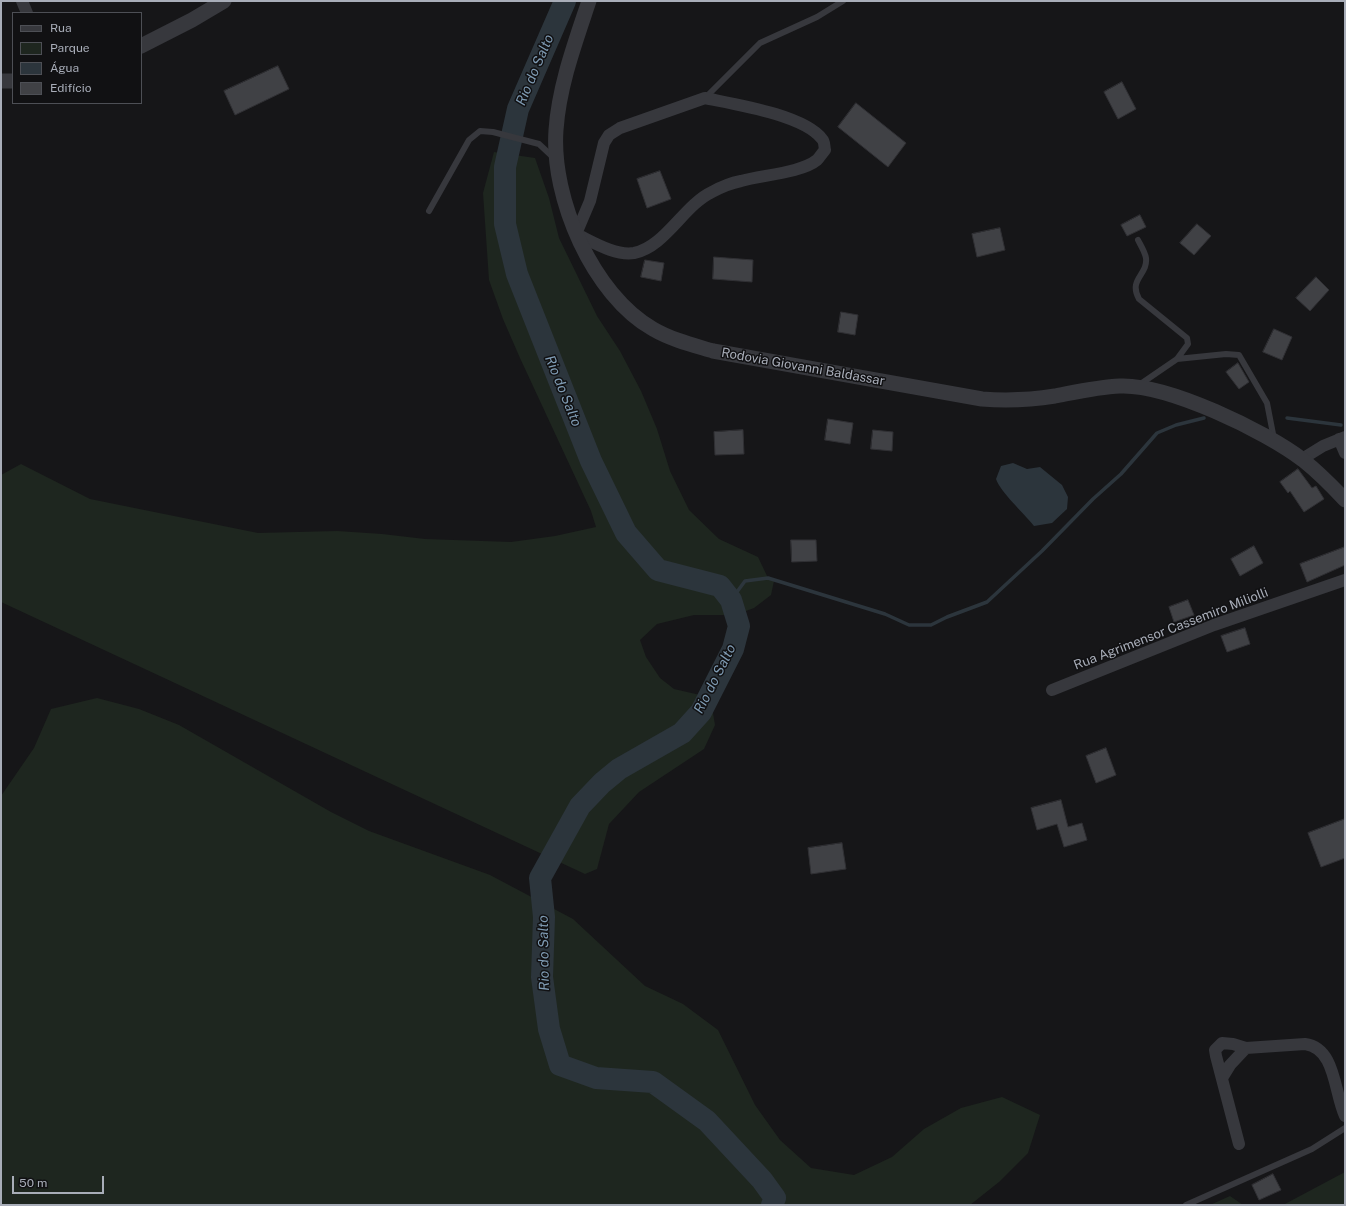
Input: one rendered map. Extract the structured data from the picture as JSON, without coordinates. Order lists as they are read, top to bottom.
{
  "streets": {
    "street": ["Rodovia Giovanni Baldassar", "Rua Agrimensor Cassemiro Miliolli"]
  },
  "water": ["Rio do Salto"],
  "legend": [
    "Rua",
    "Parque",
    "Água",
    "Edifício"
  ],
  "scale_bar": "50 m"
}
